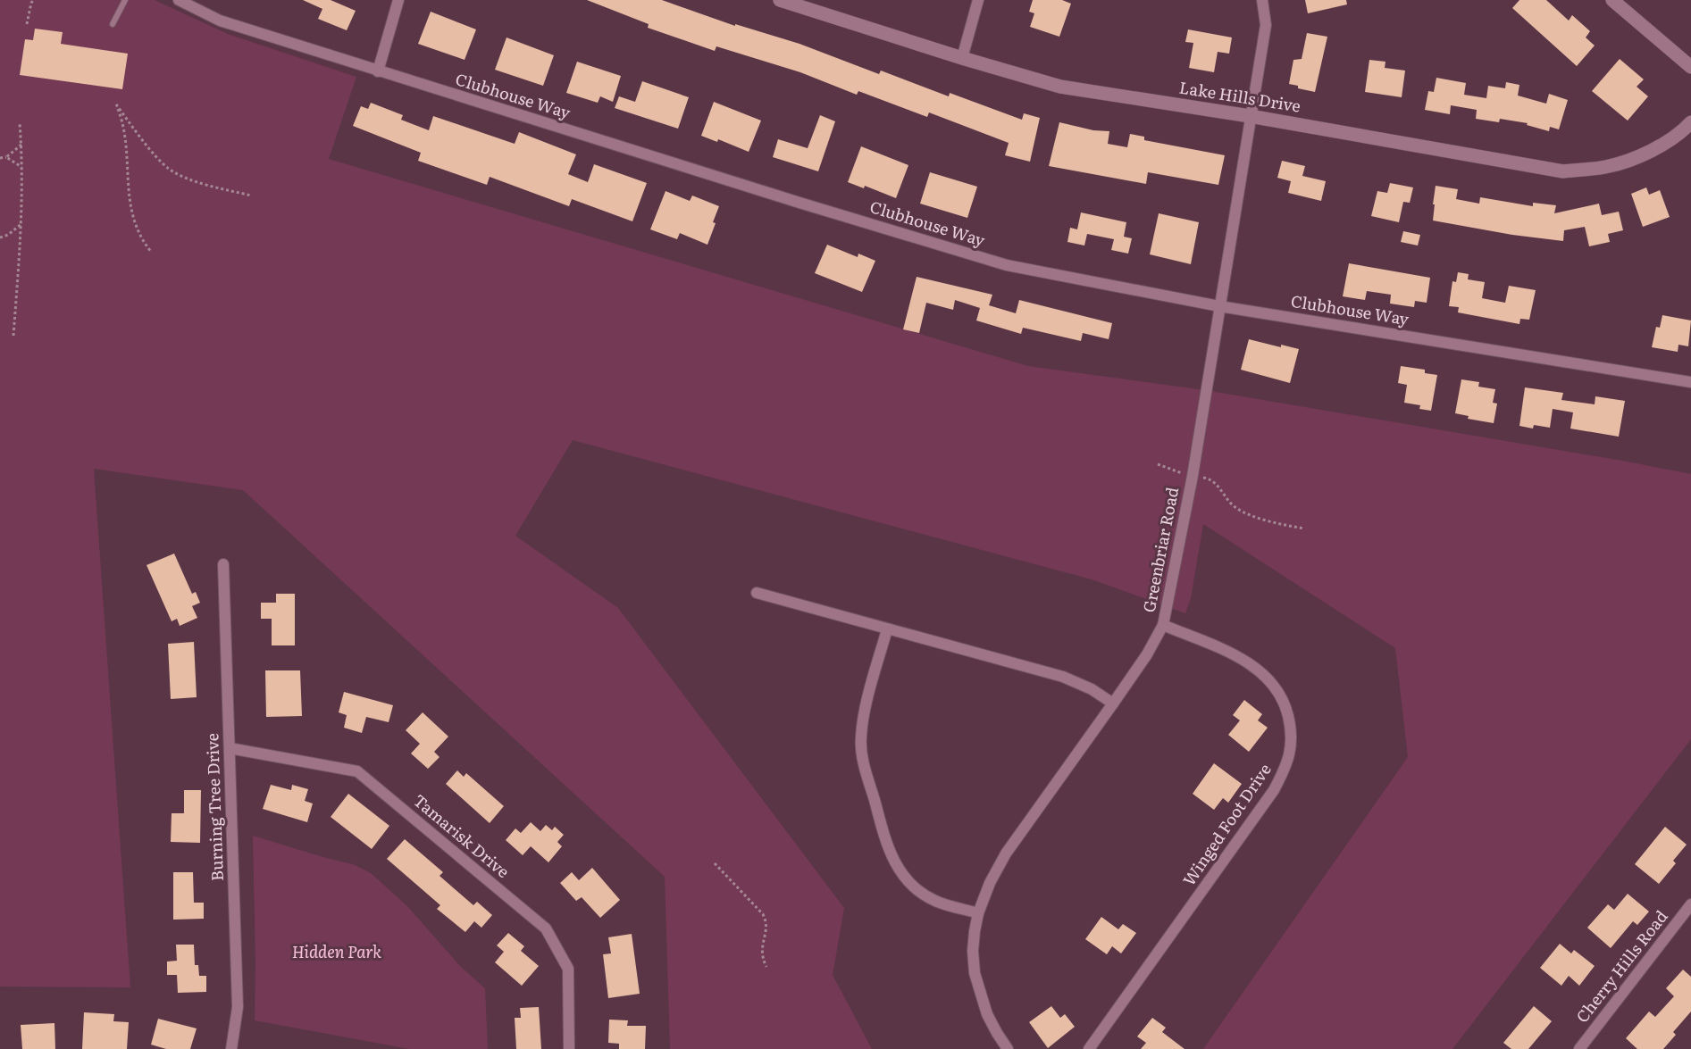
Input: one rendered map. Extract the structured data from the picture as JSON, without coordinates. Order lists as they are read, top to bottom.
{
  "streets": {
    "street": [
      "Clubhouse Way",
      "Lake Hills Drive",
      "Greenbriar Road",
      "Burning Tree Drive",
      "Winged Foot Drive",
      "Tamarisk Drive",
      "Cherry Hills Road"
    ]
  },
  "crossings": [
    ["Clubhouse Way", "Greenbriar Road"],
    ["Lake Hills Drive", "Greenbriar Road"],
    ["Greenbriar Road", "Winged Foot Drive"],
    ["Burning Tree Drive", "Tamarisk Drive"]
  ],
  "parks": ["Hidden Park"]
}
